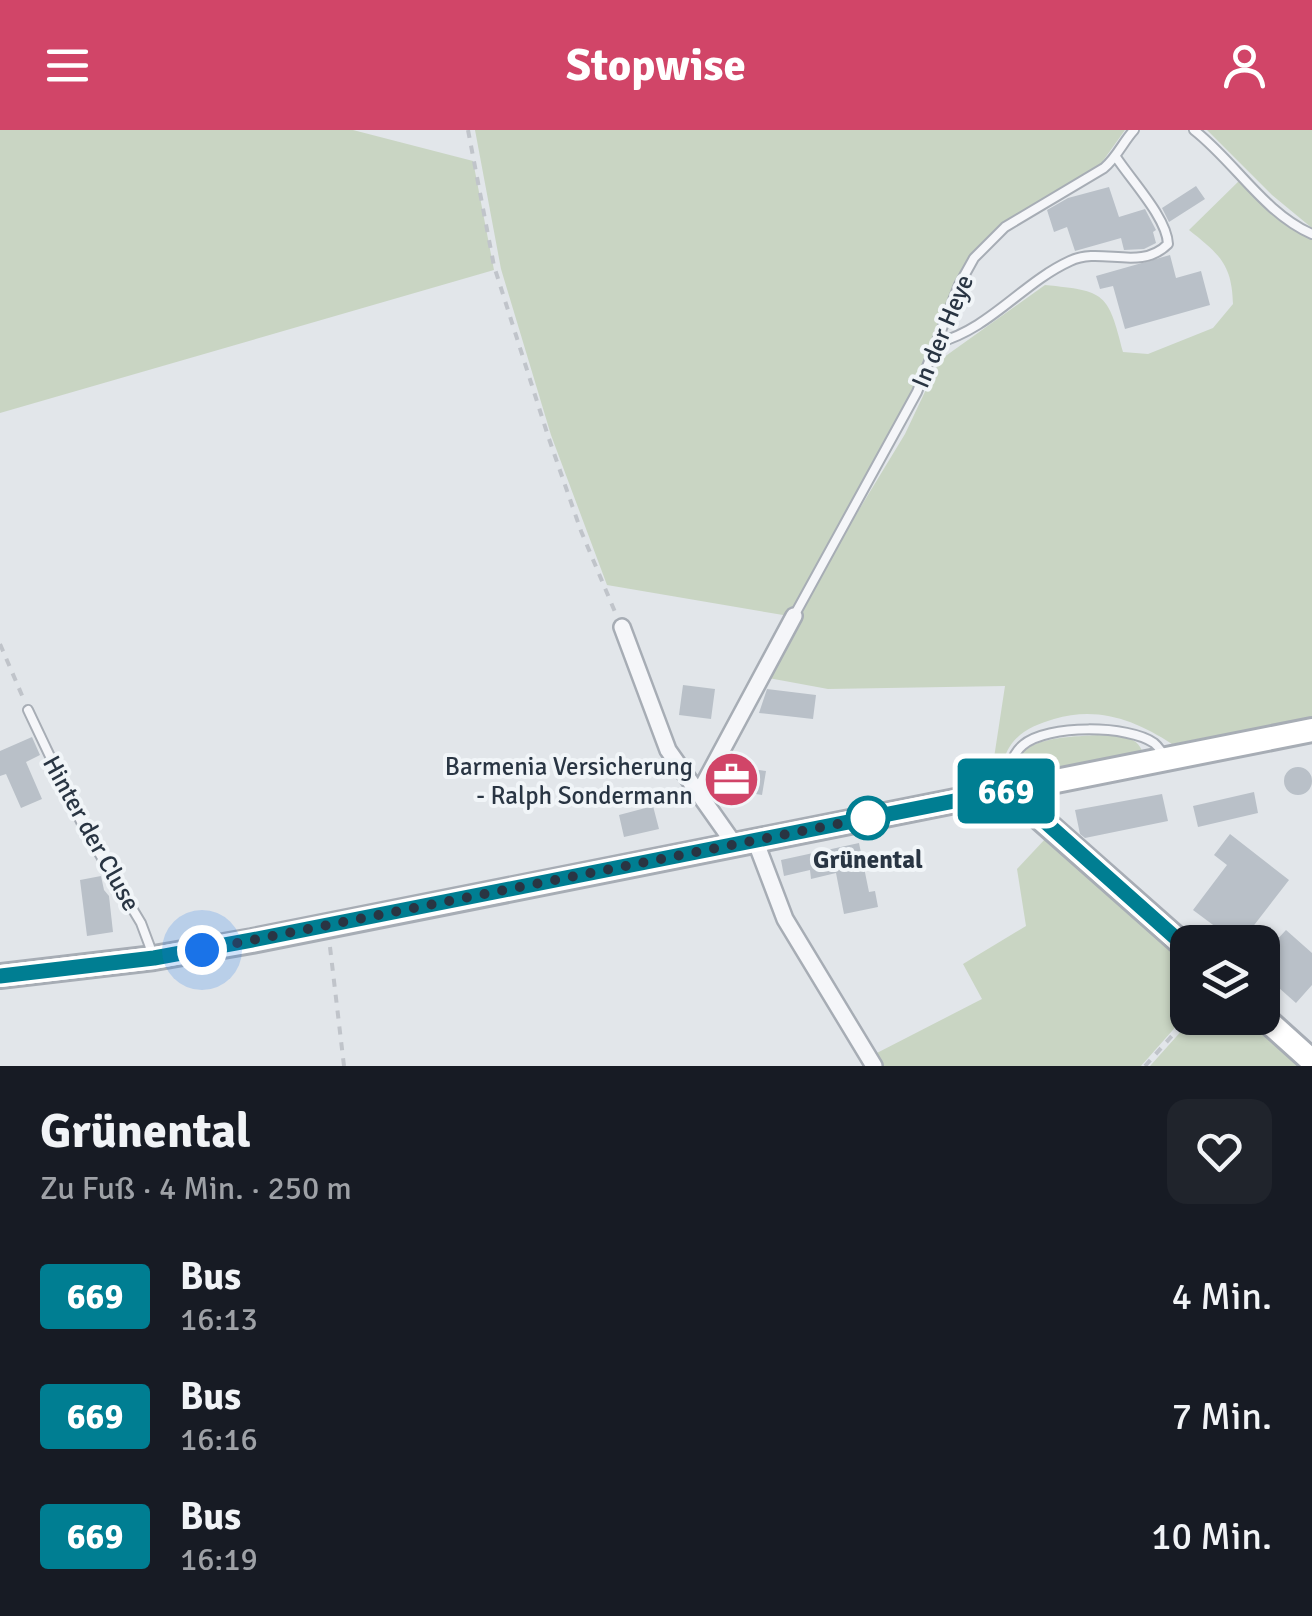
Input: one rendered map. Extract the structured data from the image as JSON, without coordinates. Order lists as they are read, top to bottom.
{
  "streets": {
    "lane": ["In der Heye", "Hinter der Cluse"]
  },
  "places": {
    "office": ["Barmenia Versicherung - Ralph Sondermann"],
    "other": ["Grünental"]
  },
  "lines": ["bus line 669"],
  "page": {
    "header": "Stopwise",
    "on_map": "669",
    "heading": ["Grünental", "Zu Fuß · 4 Min. · 250 m"],
    "list": [
      {
        "mark": "669",
        "name": "Bus",
        "note": "16:13",
        "value": "4 Min."
      },
      {
        "mark": "669",
        "name": "Bus",
        "note": "16:16",
        "value": "7 Min."
      },
      {
        "mark": "669",
        "name": "Bus",
        "note": "16:19",
        "value": "10 Min."
      }
    ]
  }
}
